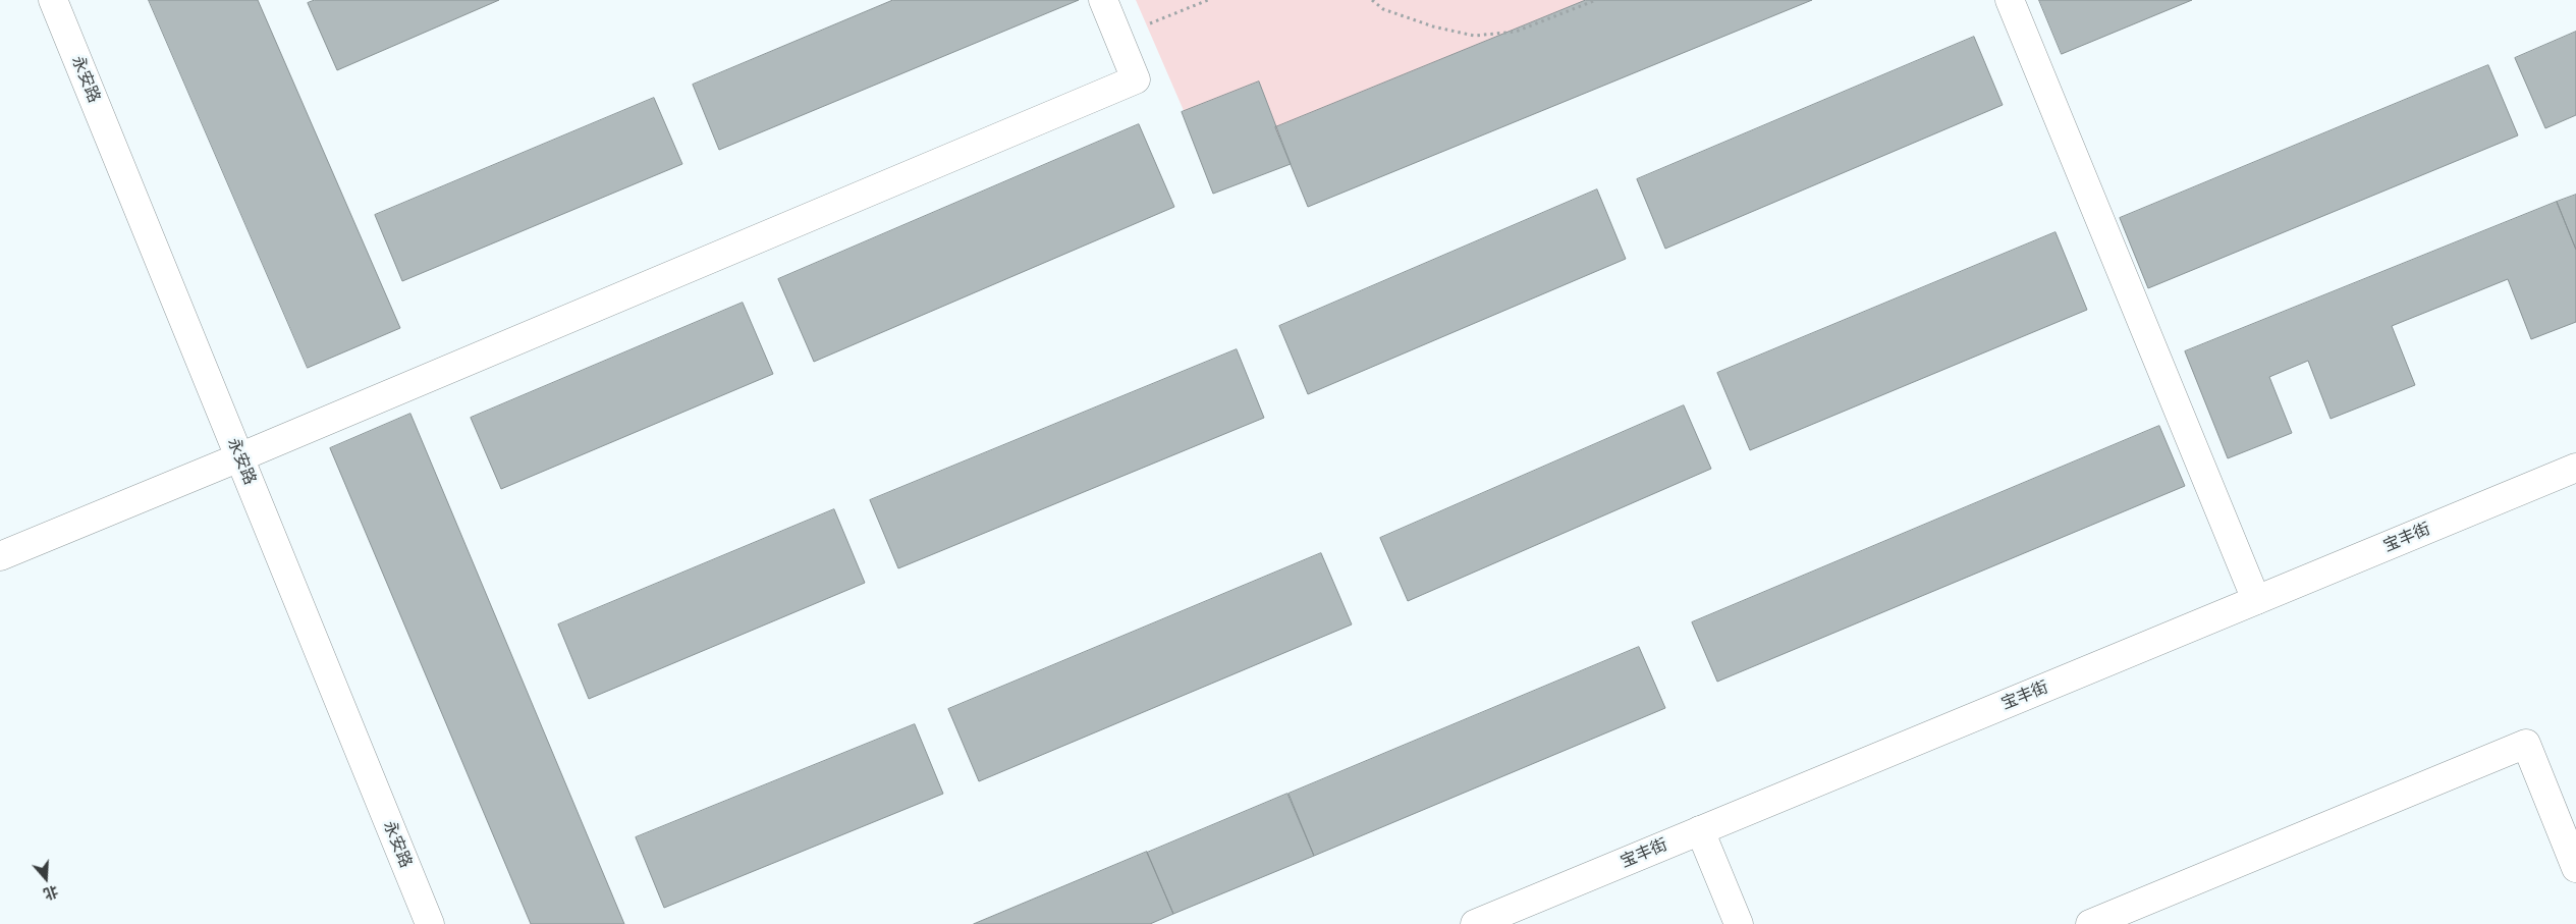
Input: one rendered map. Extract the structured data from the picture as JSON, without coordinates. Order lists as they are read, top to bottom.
{
  "streets": {
    "street": ["永安路", "宝丰街"]
  },
  "north": "bottom"
}
